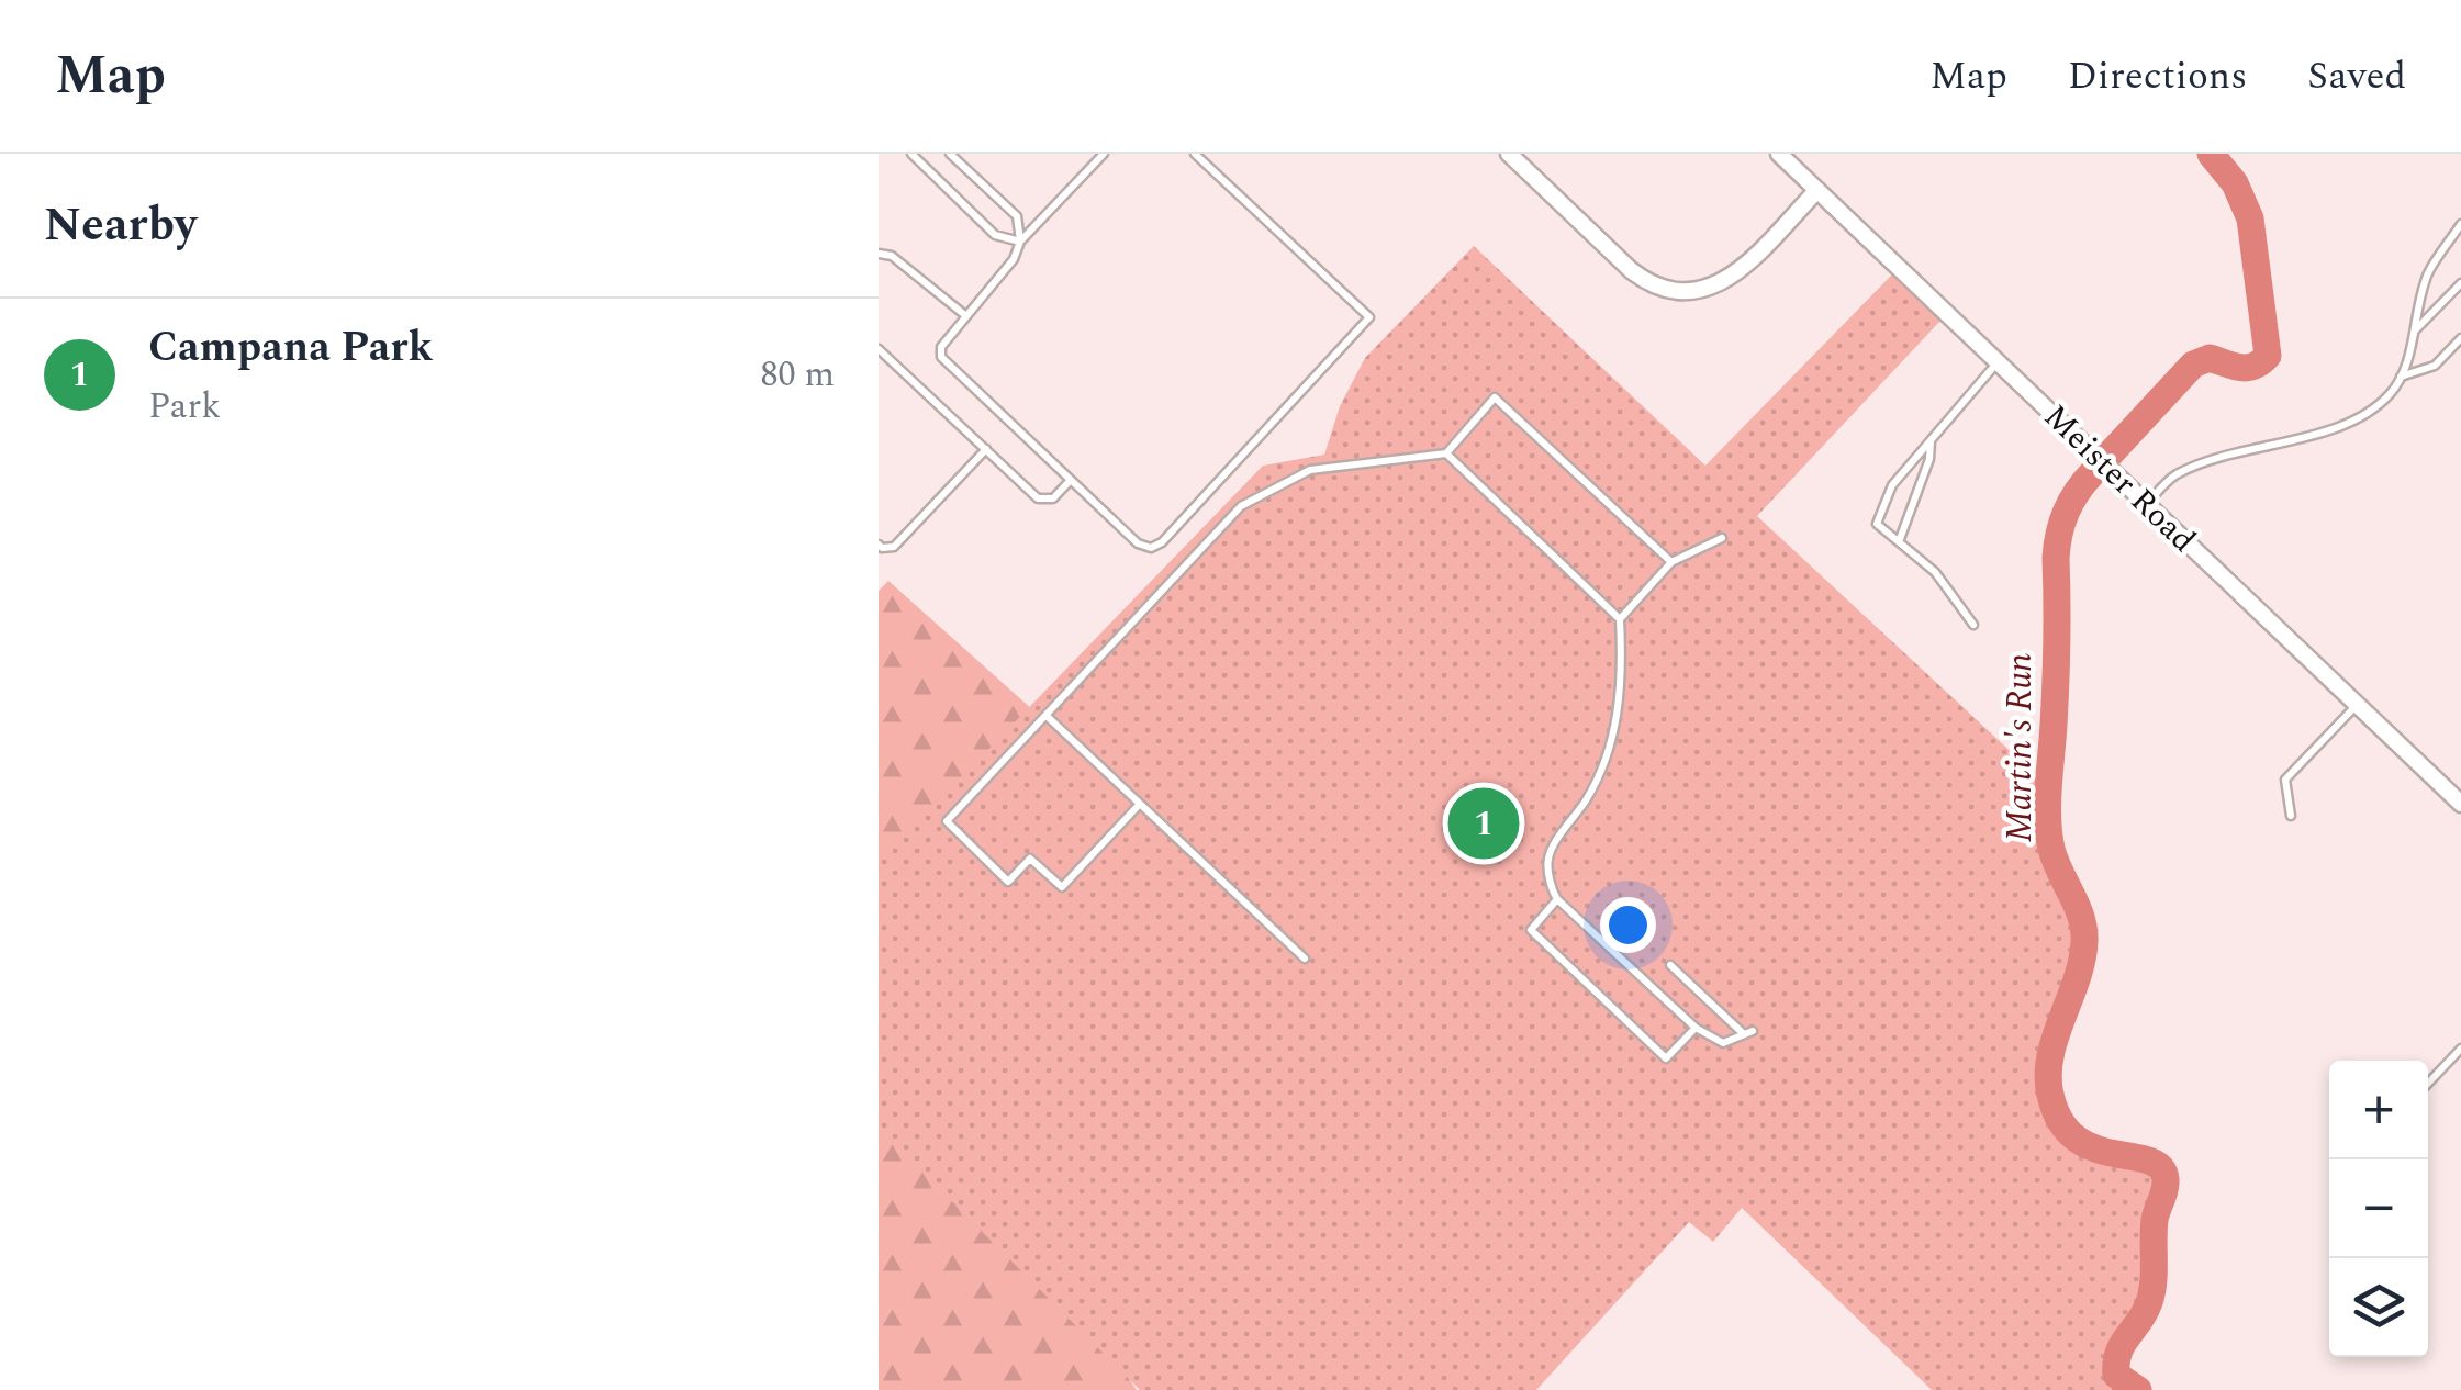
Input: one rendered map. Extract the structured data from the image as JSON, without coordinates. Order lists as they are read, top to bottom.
{
  "streets": {
    "street": ["Meister Road"]
  },
  "water": ["Martin's Run"],
  "page": {
    "header": "Map",
    "nav": ["Map", "Directions", "Saved"],
    "heading": "Nearby",
    "list": [
      {
        "mark": "1",
        "name": "Campana Park",
        "note": "Park",
        "value": "80 m"
      }
    ],
    "pins": "1",
    "map_buttons": ["+", "−"]
  }
}
